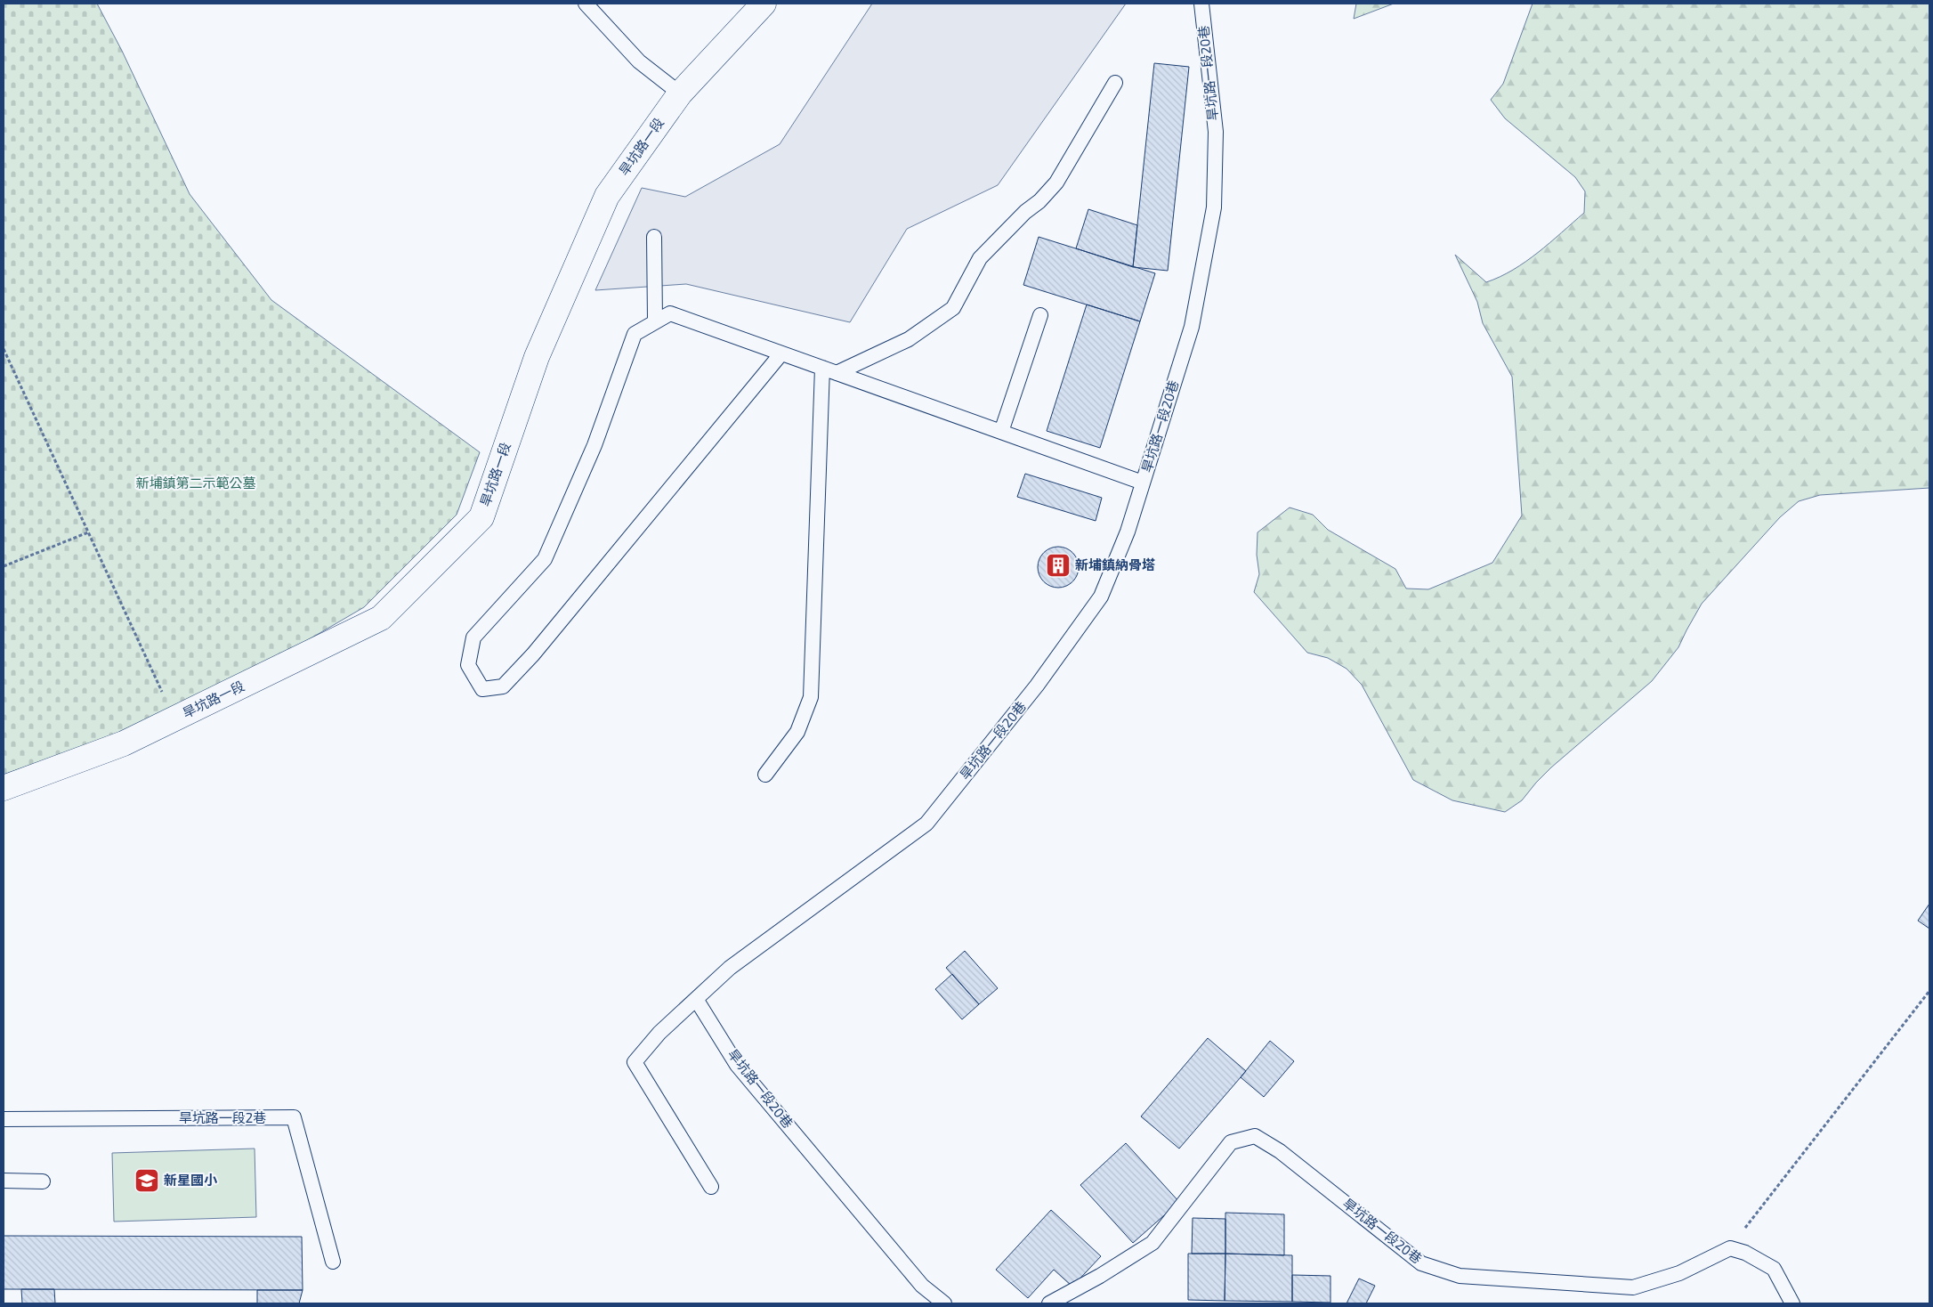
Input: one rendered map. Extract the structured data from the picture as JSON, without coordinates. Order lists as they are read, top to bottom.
{
  "streets": {
    "street": ["旱坑路一段"],
    "lane": ["旱坑路一段20巷", "旱坑路一段2巷"]
  },
  "parks": ["新埔鎮第二示範公墓"],
  "places": {
    "building": ["新埔鎮納骨塔"],
    "school or university": ["新星國小"]
  }
}
